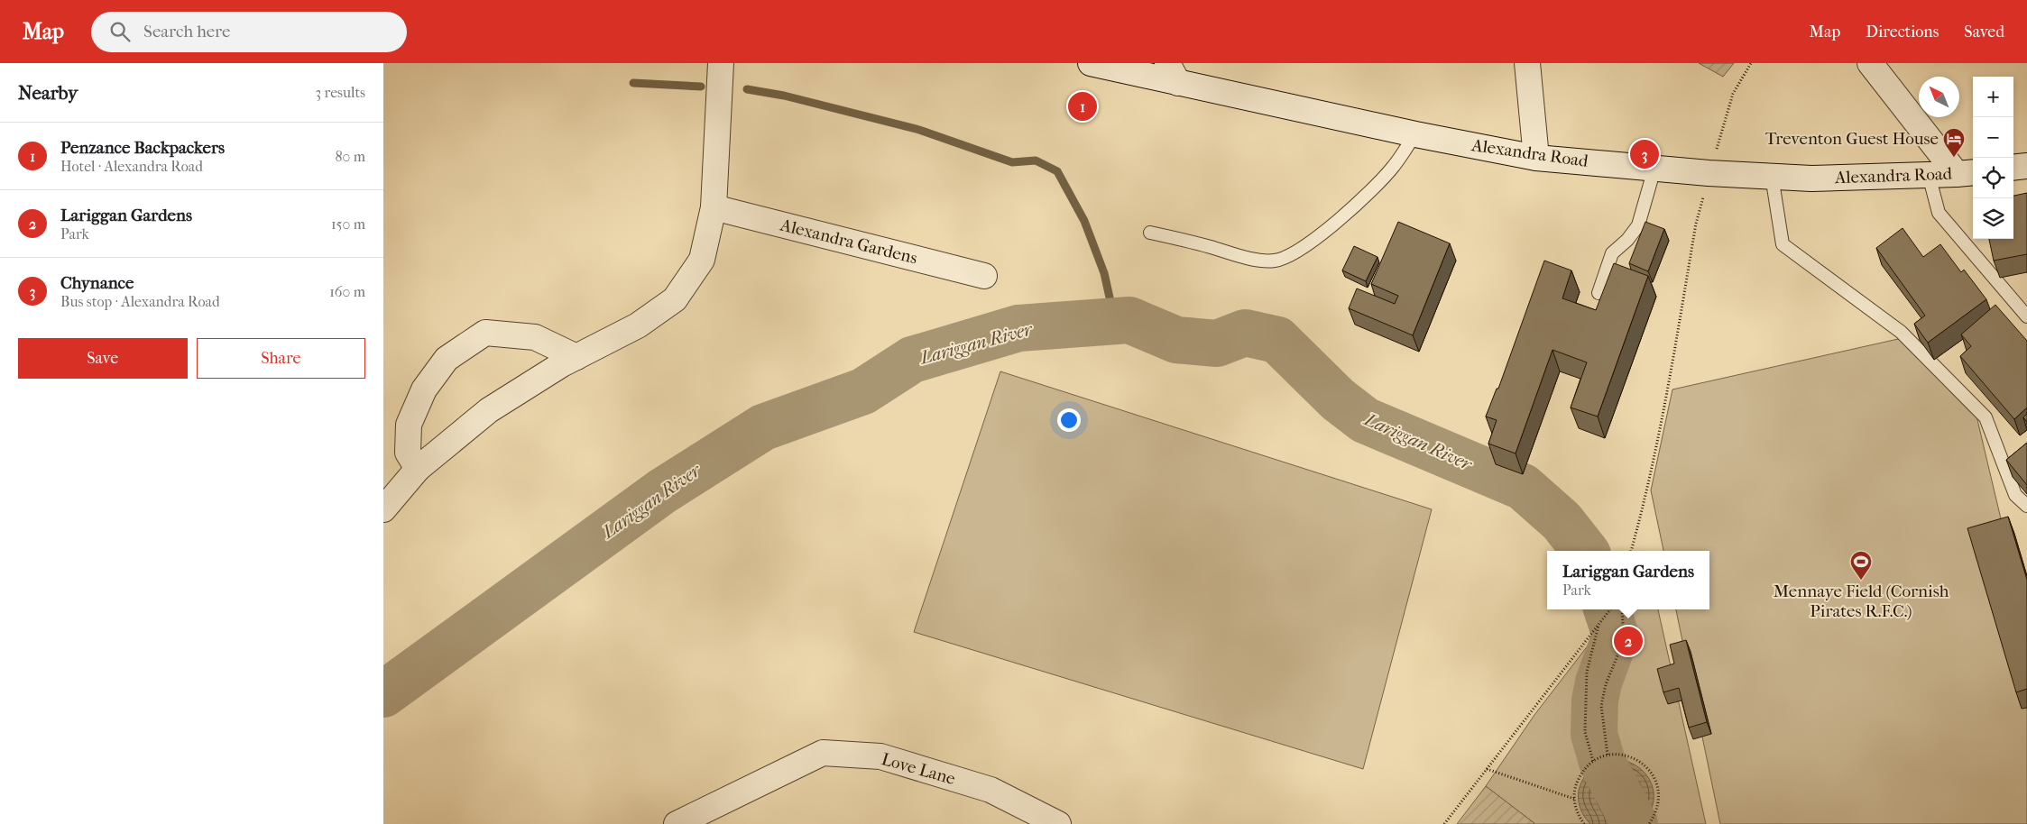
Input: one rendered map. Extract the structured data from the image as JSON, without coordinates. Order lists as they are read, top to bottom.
{
  "streets": {
    "street": ["Alexandra Road", "Alexandra Gardens", "Love Lane"]
  },
  "water": ["Lariggan River"],
  "places": {
    "hotel": ["Treventon Guest House"],
    "sports": ["Mennaye Field (Cornish Pirates R.F.C.)"]
  },
  "north": "top left",
  "page": {
    "header": "Map",
    "search": "Search here",
    "nav": ["Map", "Directions", "Saved"],
    "heading": ["Nearby", "3 results"],
    "map_buttons": ["+", "−"],
    "pins": ["1", "3", "2"],
    "list": [
      {
        "mark": "1",
        "name": "Penzance Backpackers",
        "note": "Hotel · Alexandra Road",
        "value": "80 m"
      },
      {
        "mark": "2",
        "name": "Lariggan Gardens",
        "note": "Park",
        "value": "150 m"
      },
      {
        "mark": "3",
        "name": "Chynance",
        "note": "Bus stop · Alexandra Road",
        "value": "160 m"
      }
    ],
    "buttons": ["Save", "Share"],
    "popup": ["Lariggan Gardens", "Park"]
  }
}
